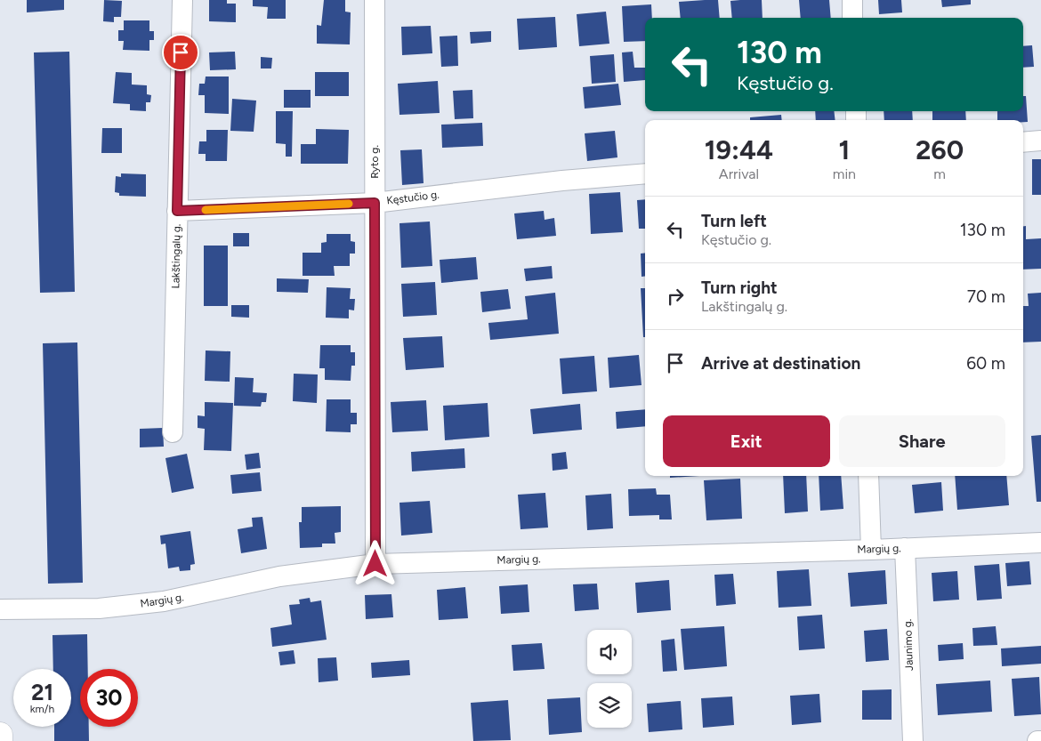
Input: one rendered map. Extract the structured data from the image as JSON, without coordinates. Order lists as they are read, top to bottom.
{
  "streets": {
    "street": [
      "Ryto g.",
      "Kęstučio g.",
      "Lakštingalų g.",
      "Margių g.",
      "Jaunimo g."
    ]
  },
  "crossings": [
    ["Ryto g.", "Kęstučio g."],
    ["Ryto g.", "Margių g."],
    ["Kęstučio g.", "Lakštingalų g."],
    ["Margių g.", "Jaunimo g."]
  ],
  "page": {
    "turn": ["130 m", "Kęstučio g."],
    "eta": [
      "19:44",
      "Arrival",
      "1",
      "min",
      "260",
      "m"
    ],
    "list": [
      {
        "name": "Turn left",
        "note": "Kęstučio g.",
        "value": "130 m"
      },
      {
        "name": "Turn right",
        "note": "Lakštingalų g.",
        "value": "70 m"
      },
      {
        "name": "Arrive at destination",
        "value": "60 m"
      }
    ],
    "buttons": ["Exit", "Share"],
    "speed": "21 km/h",
    "limit": "30"
  }
}
